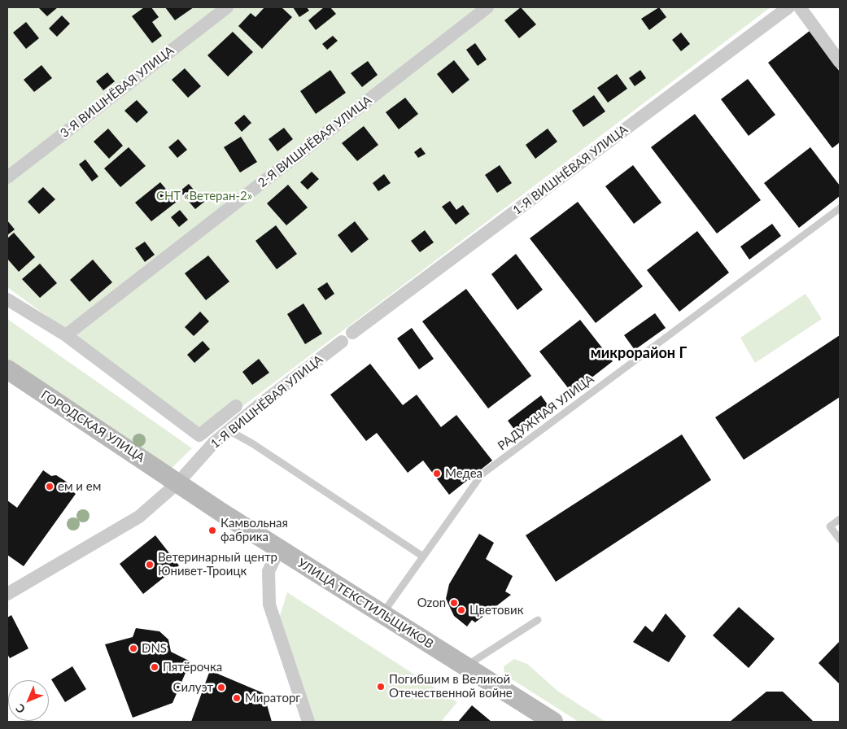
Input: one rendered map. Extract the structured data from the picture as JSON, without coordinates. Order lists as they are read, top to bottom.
{
  "streets": {
    "main road": ["ГОРОДСКАЯ УЛИЦА", "УЛИЦА ТЕКСТИЛЬЩИКОВ"],
    "street": ["3-Я ВИШНЁВАЯ УЛИЦА", "2-Я ВИШНЁВАЯ УЛИЦА", "1-Я ВИШНЁВАЯ УЛИЦА"],
    "lane": ["РАДУЖНАЯ УЛИЦА"]
  },
  "crossings": [
    ["1-Я ВИШНЁВАЯ УЛИЦА", "ГОРОДСКАЯ УЛИЦА"],
    ["1-Я ВИШНЁВАЯ УЛИЦА", "УЛИЦА ТЕКСТИЛЬЩИКОВ"],
    ["РАДУЖНАЯ УЛИЦА", "УЛИЦА ТЕКСТИЛЬЩИКОВ"],
    ["ГОРОДСКАЯ УЛИЦА", "УЛИЦА ТЕКСТИЛЬЩИКОВ"]
  ],
  "districts": ["микрорайон Г"],
  "parks": ["СНТ «Ветеран-2»"],
  "places": [
    "Медеа",
    "ем и ем",
    "Камвольная фабрика",
    "Ветеринарный центр Юнивет-Троицк",
    "Ozon",
    "Цветовик",
    "DNS",
    "Пятёрочка",
    "Погибшим в Великой Отечественной войне",
    "Силуэт",
    "Мираторг"
  ],
  "north": "bottom left"
}
